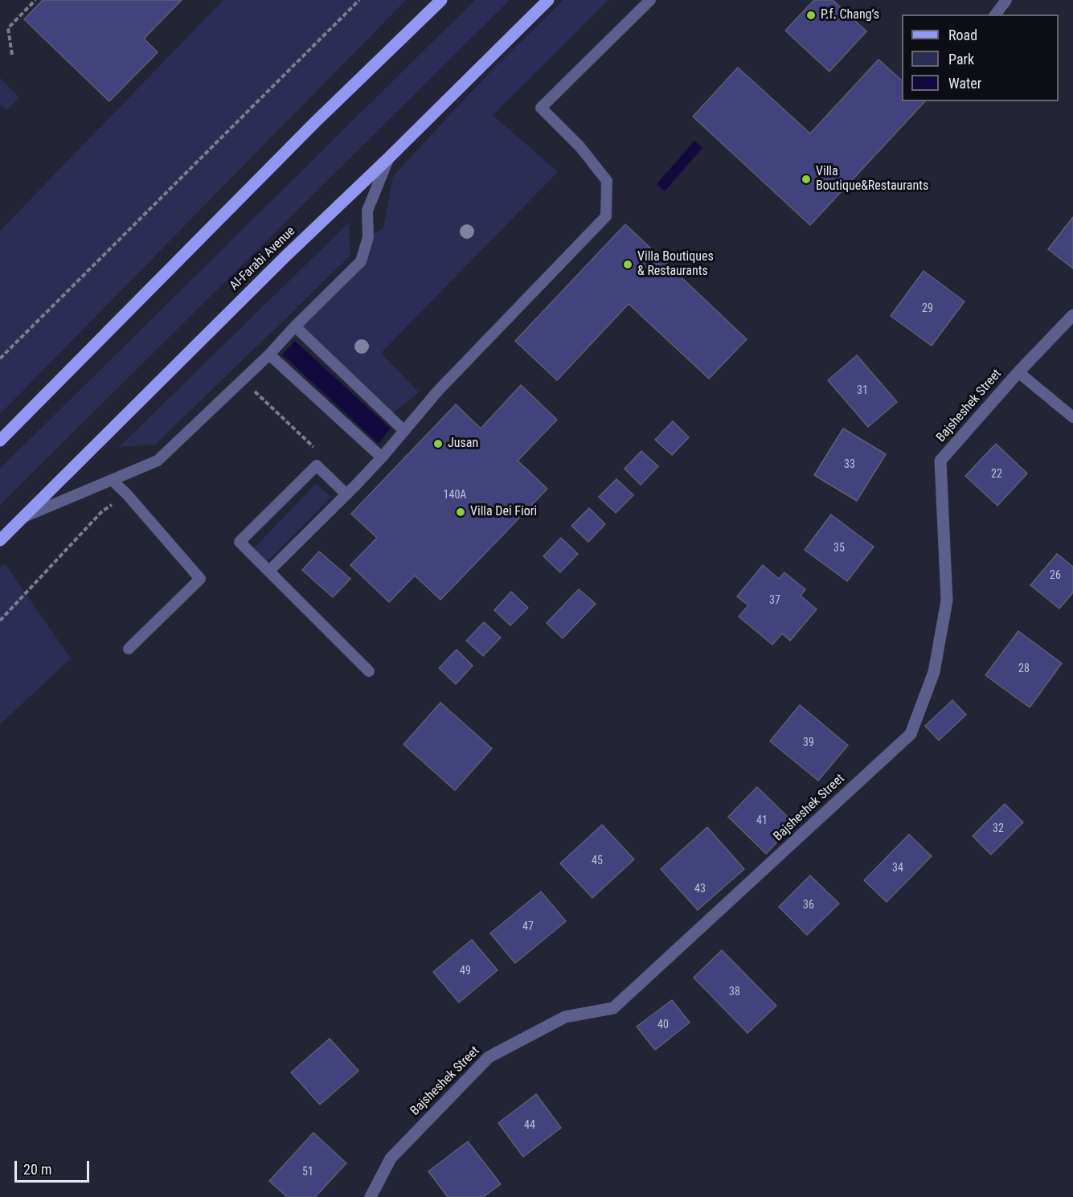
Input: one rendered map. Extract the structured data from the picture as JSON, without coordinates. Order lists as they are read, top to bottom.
{
  "streets": {
    "main road": ["Al-Farabi Avenue"],
    "street": ["Bajsheshek Street"]
  },
  "places": [
    "P.f. Chang’s",
    "Villa Boutique&Restaurants",
    "Villa Boutiques & Restaurants",
    "Jusan",
    "Villa Dei Fiori"
  ],
  "house_numbers": [
    "29",
    "31",
    "33",
    "22",
    "140А",
    "35",
    "26",
    "37",
    "28",
    "39",
    "41",
    "32",
    "45",
    "34",
    "43",
    "36",
    "47",
    "49",
    "38",
    "40",
    "44",
    "51"
  ],
  "legend": ["Road", "Park", "Water"],
  "scale_bar": "20 m"
}
